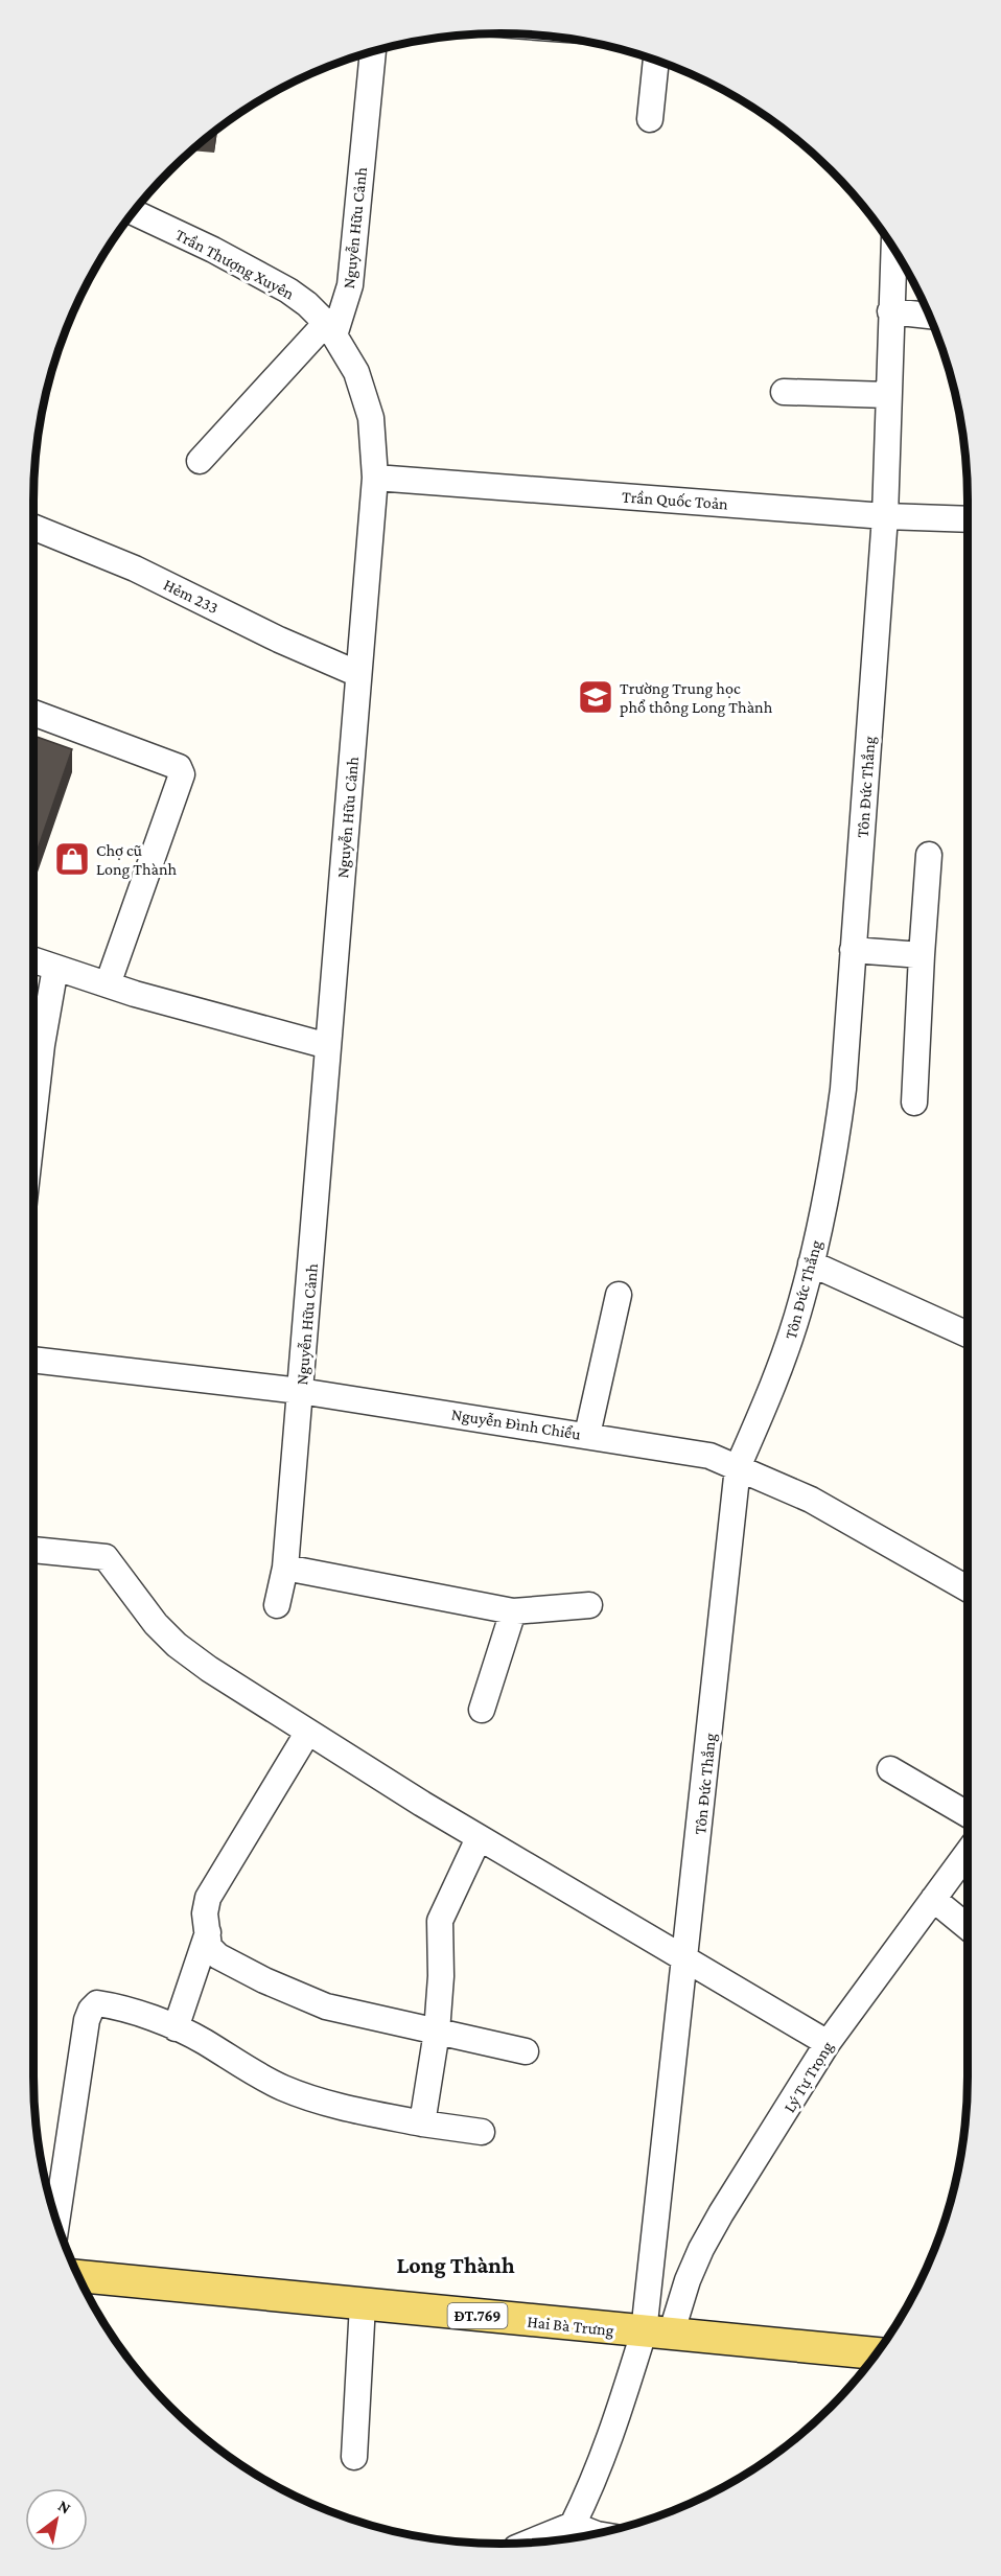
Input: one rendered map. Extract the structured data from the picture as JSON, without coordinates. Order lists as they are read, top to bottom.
{
  "streets": {
    "main road": ["ĐT.769", "Hai Bà Trưng"],
    "street": [
      "Nguyễn Hữu Cảnh",
      "Trần Thượng Xuyên",
      "Trần Quốc Toản",
      "Hẻm 233",
      "Tôn Đức Thắng",
      "Nguyễn Đình Chiểu",
      "Lý Tự Trọng"
    ]
  },
  "crossings": [
    ["Nguyễn Hữu Cảnh", "Trần Thượng Xuyên"],
    ["Nguyễn Hữu Cảnh", "Trần Quốc Toản"],
    ["Nguyễn Hữu Cảnh", "Hẻm 233"],
    ["Nguyễn Hữu Cảnh", "Nguyễn Đình Chiểu"],
    ["Trần Quốc Toản", "Tôn Đức Thắng"],
    ["Tôn Đức Thắng", "Nguyễn Đình Chiểu"],
    ["Tôn Đức Thắng", "Lý Tự Trọng"],
    ["Tôn Đức Thắng", "Hai Bà Trưng"],
    ["Lý Tự Trọng", "Hai Bà Trưng"]
  ],
  "districts": ["Long Thành"],
  "places": {
    "school or university": ["Trường Trung học phổ thông Long Thành"],
    "shop": ["Chợ cũ Long Thành"]
  },
  "north": "top right"
}
